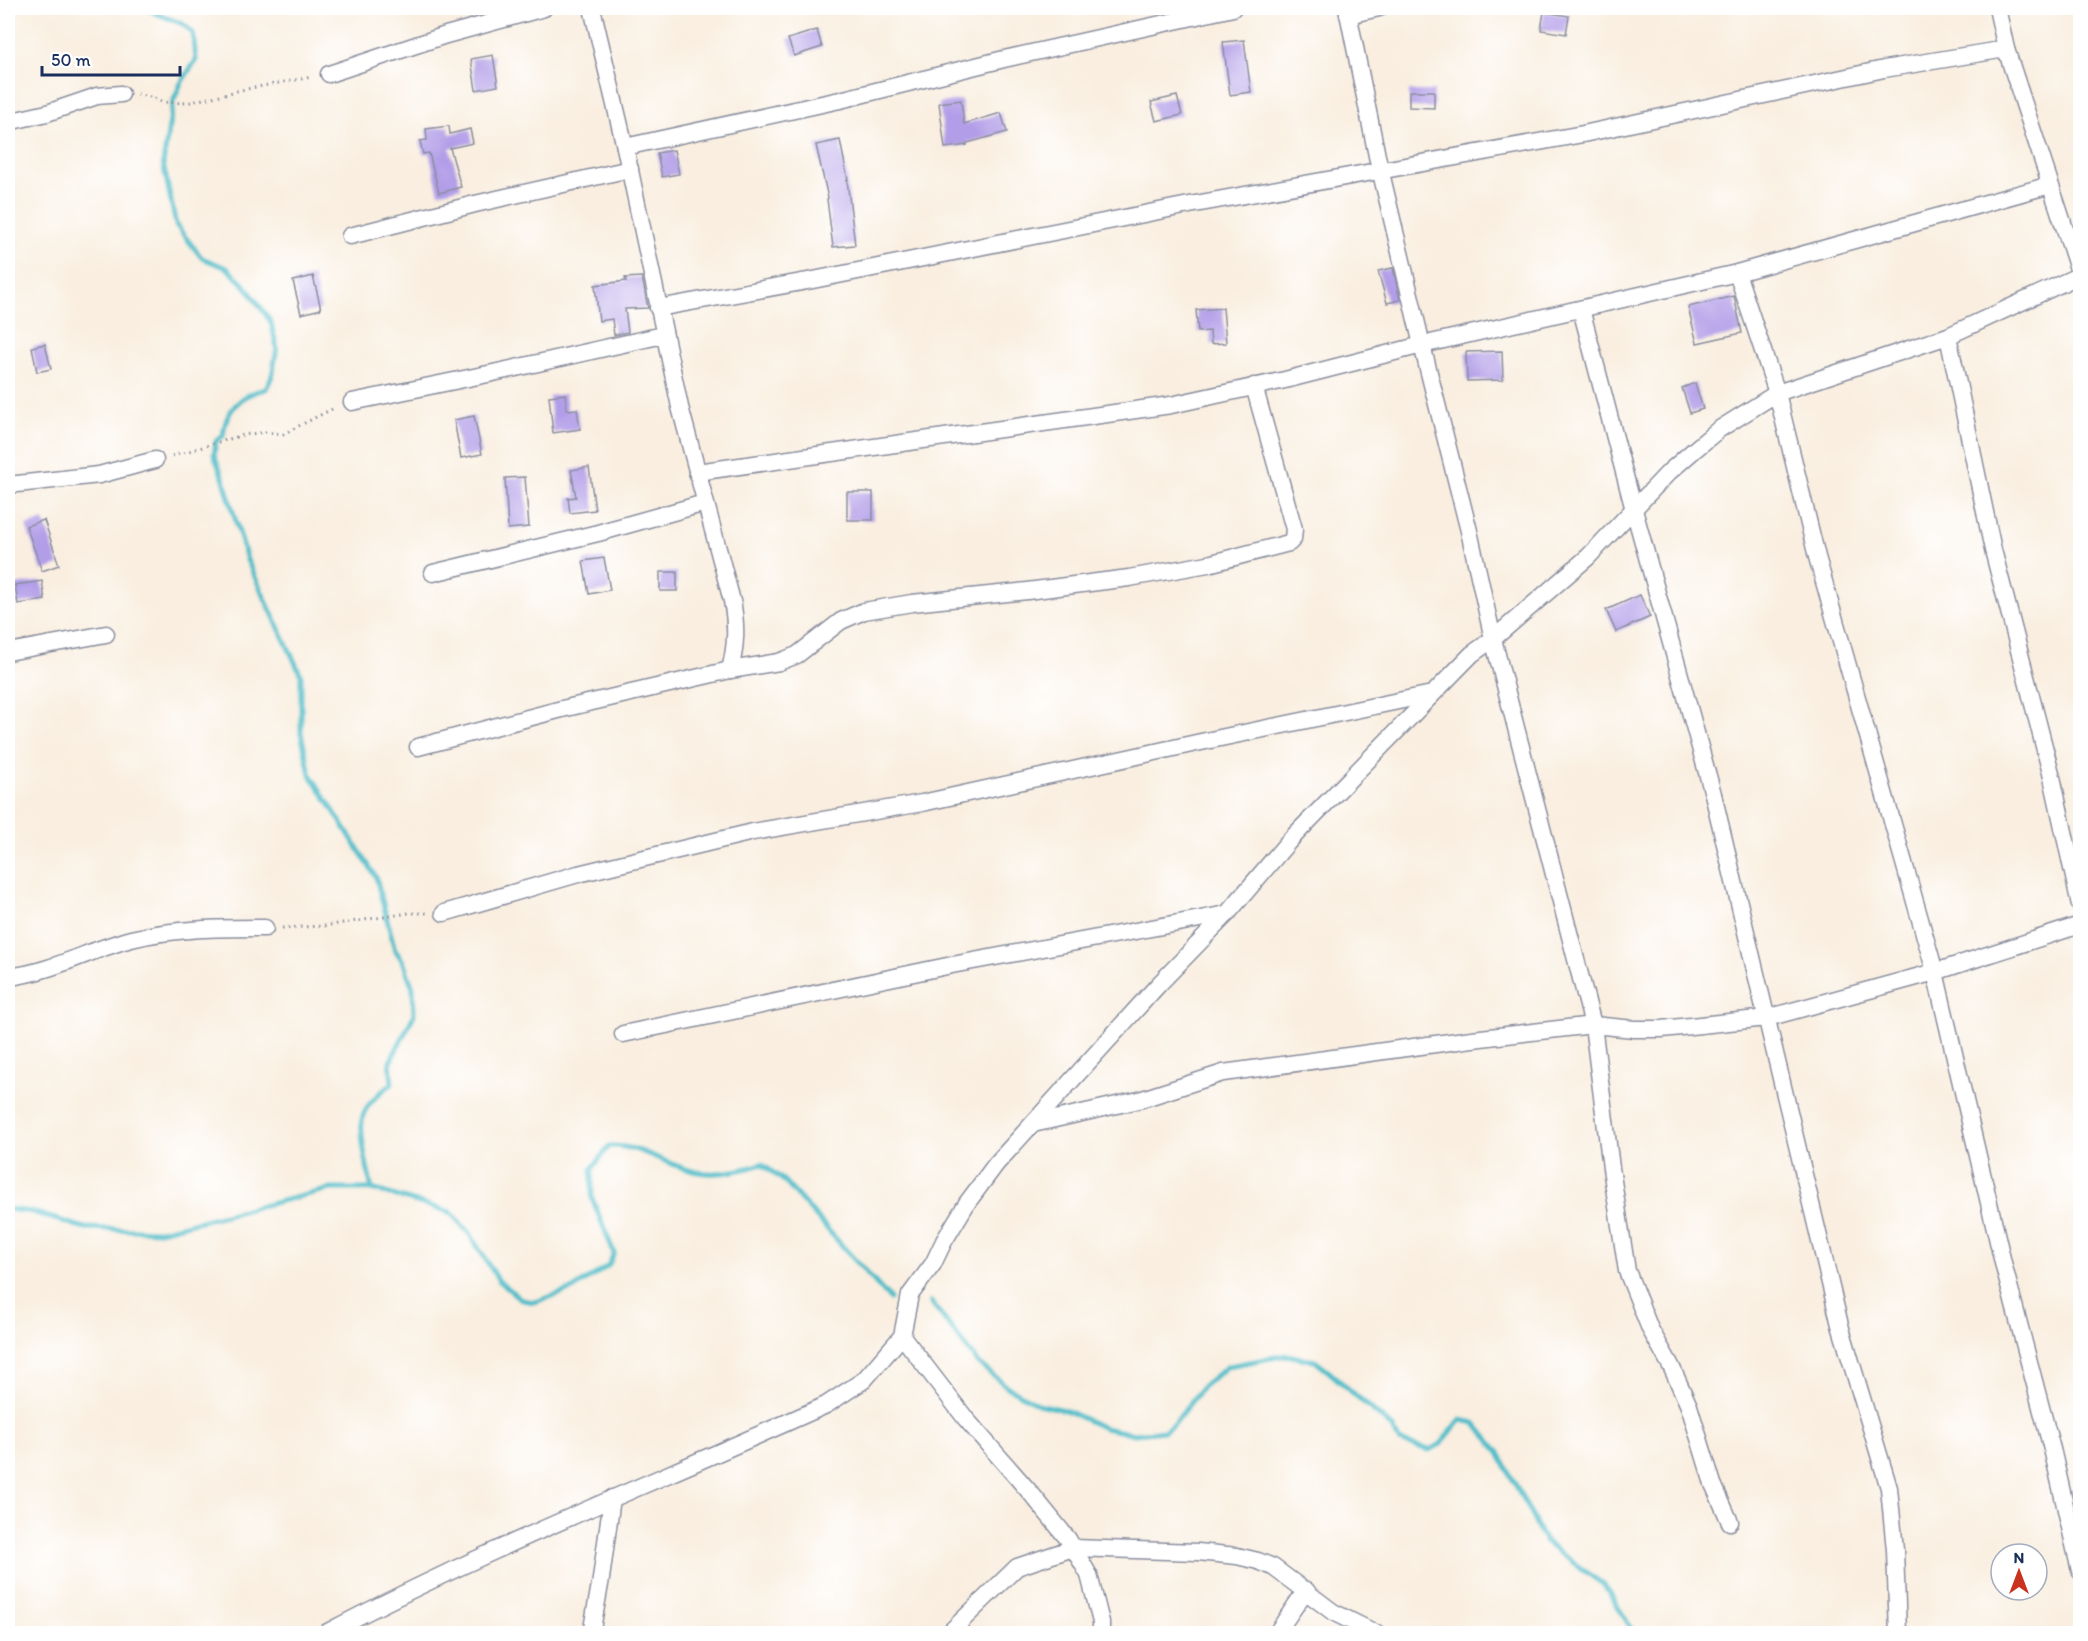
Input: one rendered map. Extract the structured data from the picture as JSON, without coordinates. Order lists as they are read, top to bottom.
{
  "scale_bar": "50 m",
  "north": "top"
}
